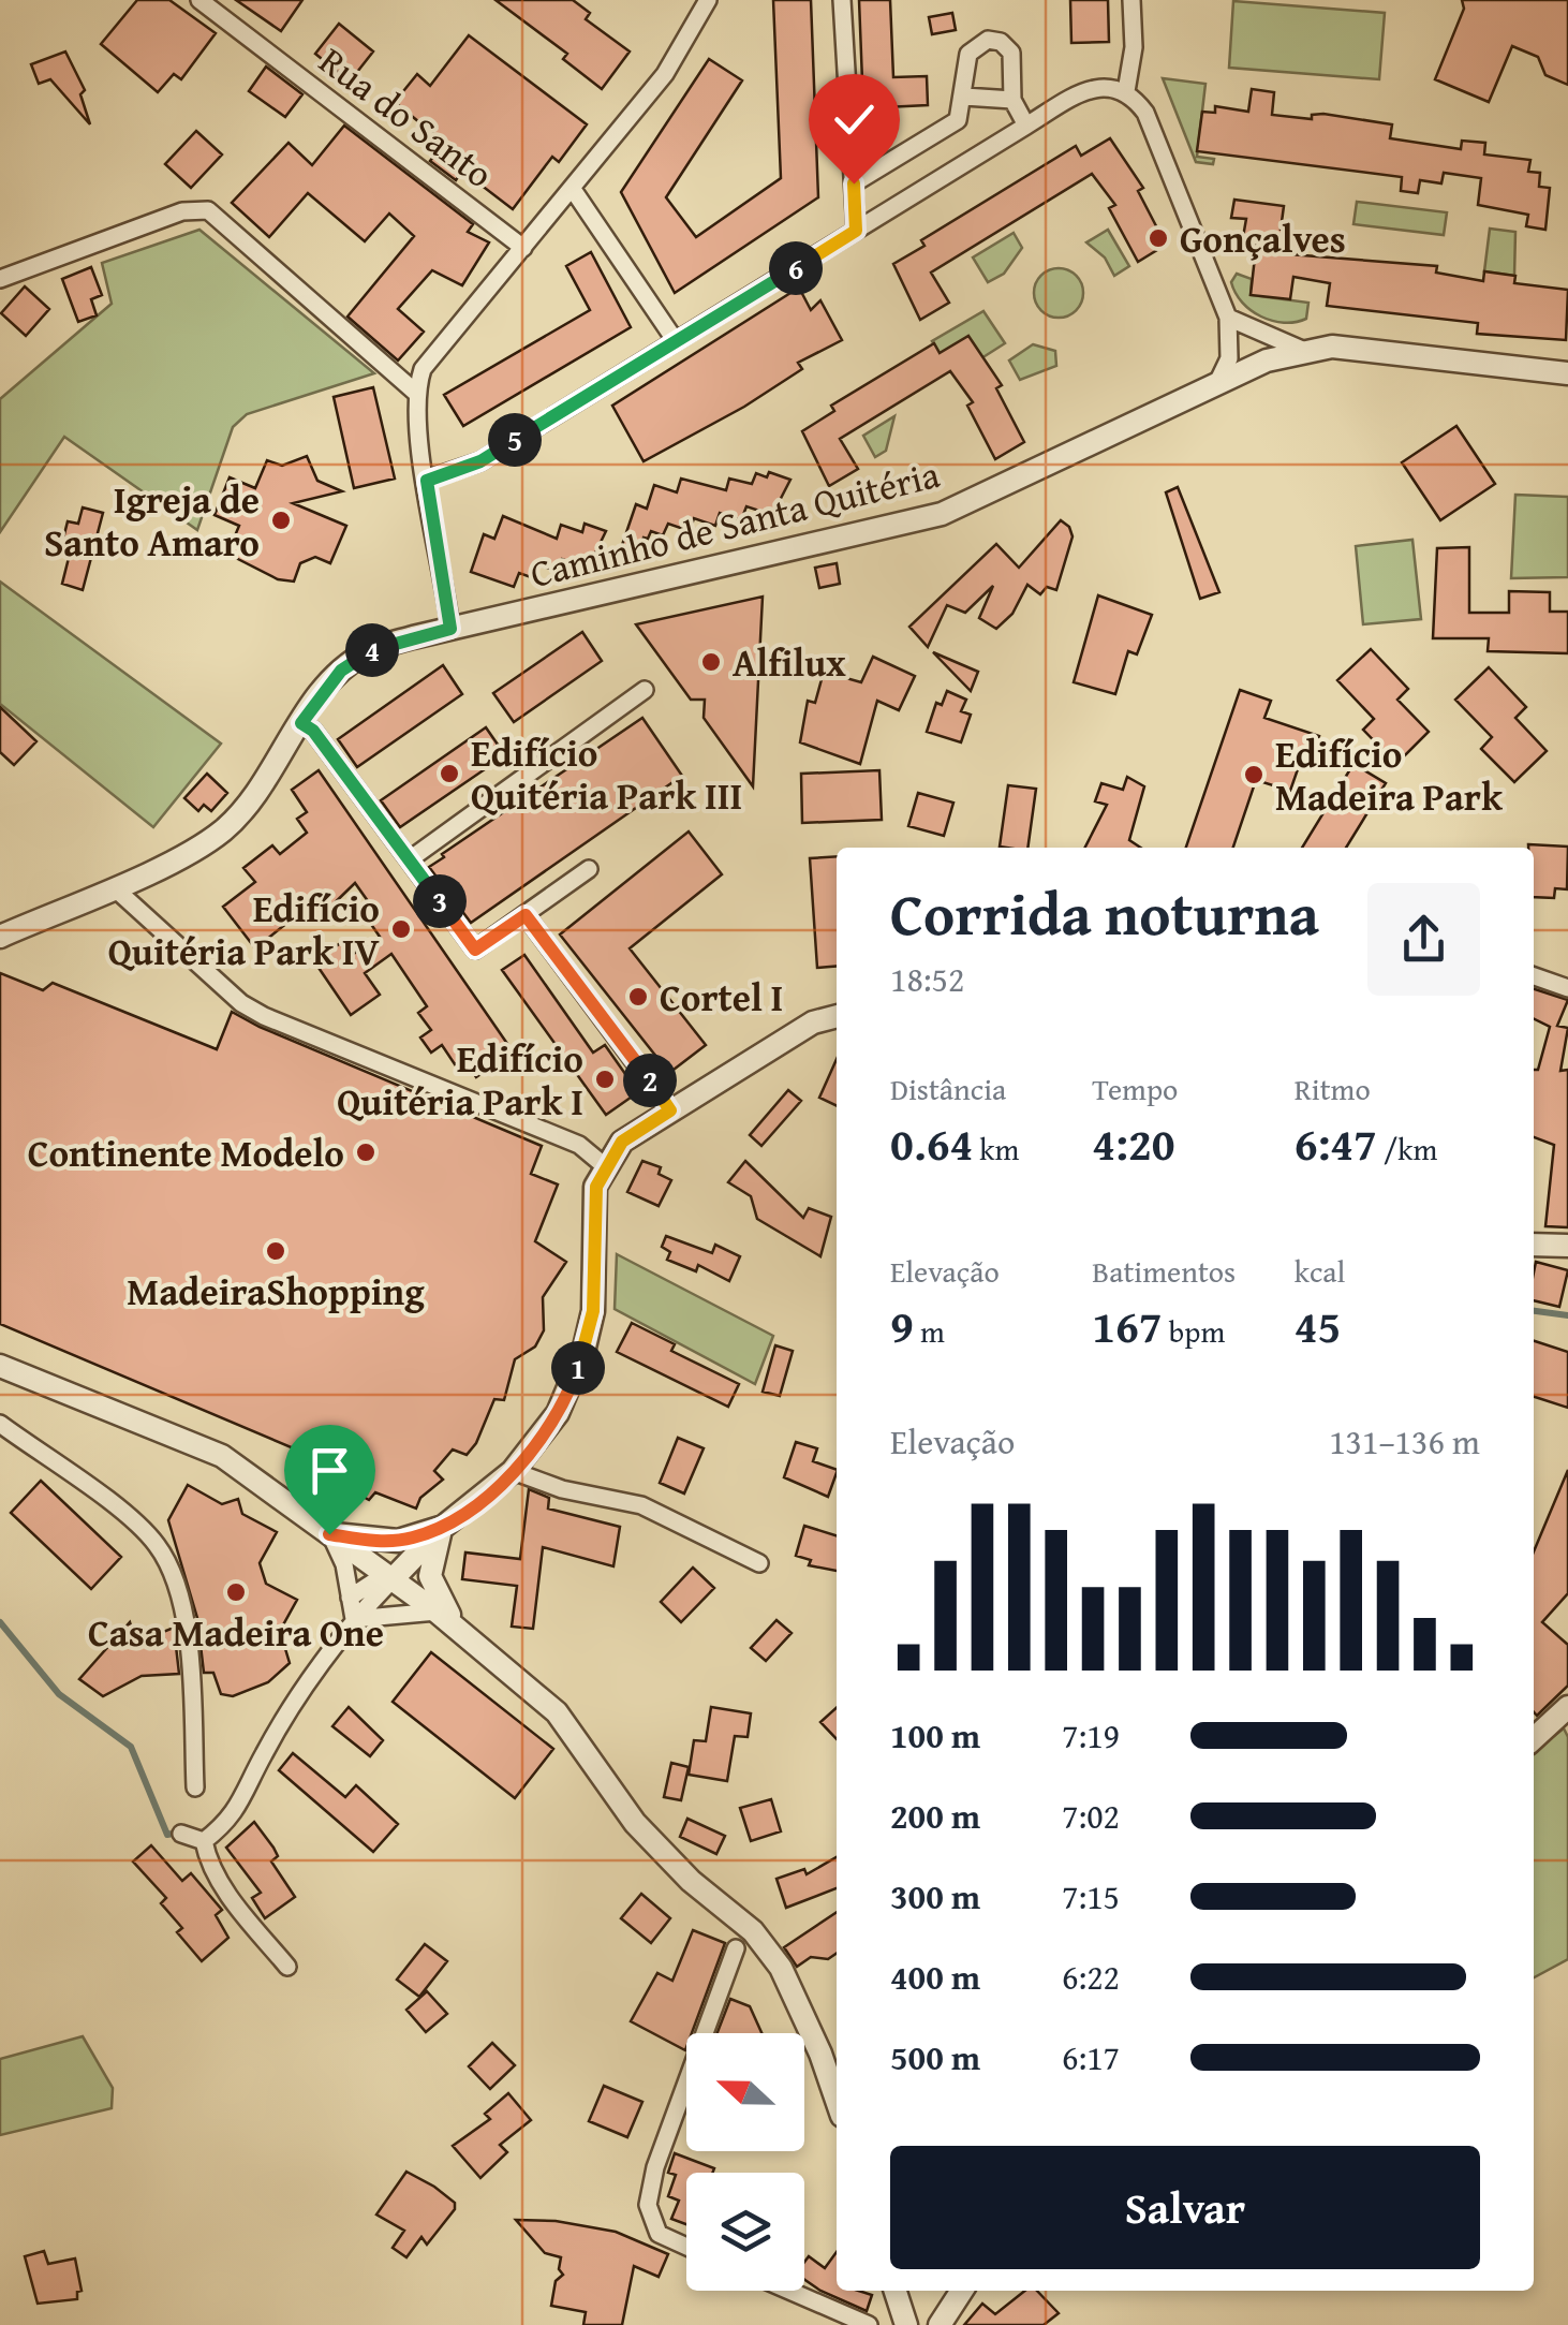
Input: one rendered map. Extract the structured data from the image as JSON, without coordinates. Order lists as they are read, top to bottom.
{
  "streets": {
    "street": ["Rua do Santo", "Caminho de Santa Quitéria"]
  },
  "places": [
    "Gonçalves",
    "Igreja de Santo Amaro",
    "Alfilux",
    "Edifício Quitéria Park III",
    "Edifício Madeira Park",
    "Edifício Quitéria Park IV",
    "Cortel I",
    "Edifício Quitéria Park I",
    "Continente Modelo",
    "MadeiraShopping",
    "Casa Madeira One"
  ],
  "north": "left",
  "page": {
    "pins": [
      "6",
      "5",
      "4",
      "3",
      "2",
      "1"
    ],
    "heading": ["Corrida noturna", "18:52"],
    "stats": [
      ["Distância", "0.64 km"],
      ["Tempo", "4:20"],
      ["Ritmo", "6:47 /km"],
      ["Elevação", "9 m"],
      ["Batimentos", "167 bpm"],
      ["kcal", "45"]
    ],
    "chart": ["Elevação", "131–136 m"],
    "list": [
      {
        "name": "100 m",
        "note": "7:19"
      },
      {
        "name": "200 m",
        "note": "7:02"
      },
      {
        "name": "300 m",
        "note": "7:15"
      },
      {
        "name": "400 m",
        "note": "6:22"
      },
      {
        "name": "500 m",
        "note": "6:17"
      }
    ],
    "buttons": "Salvar"
  }
}
